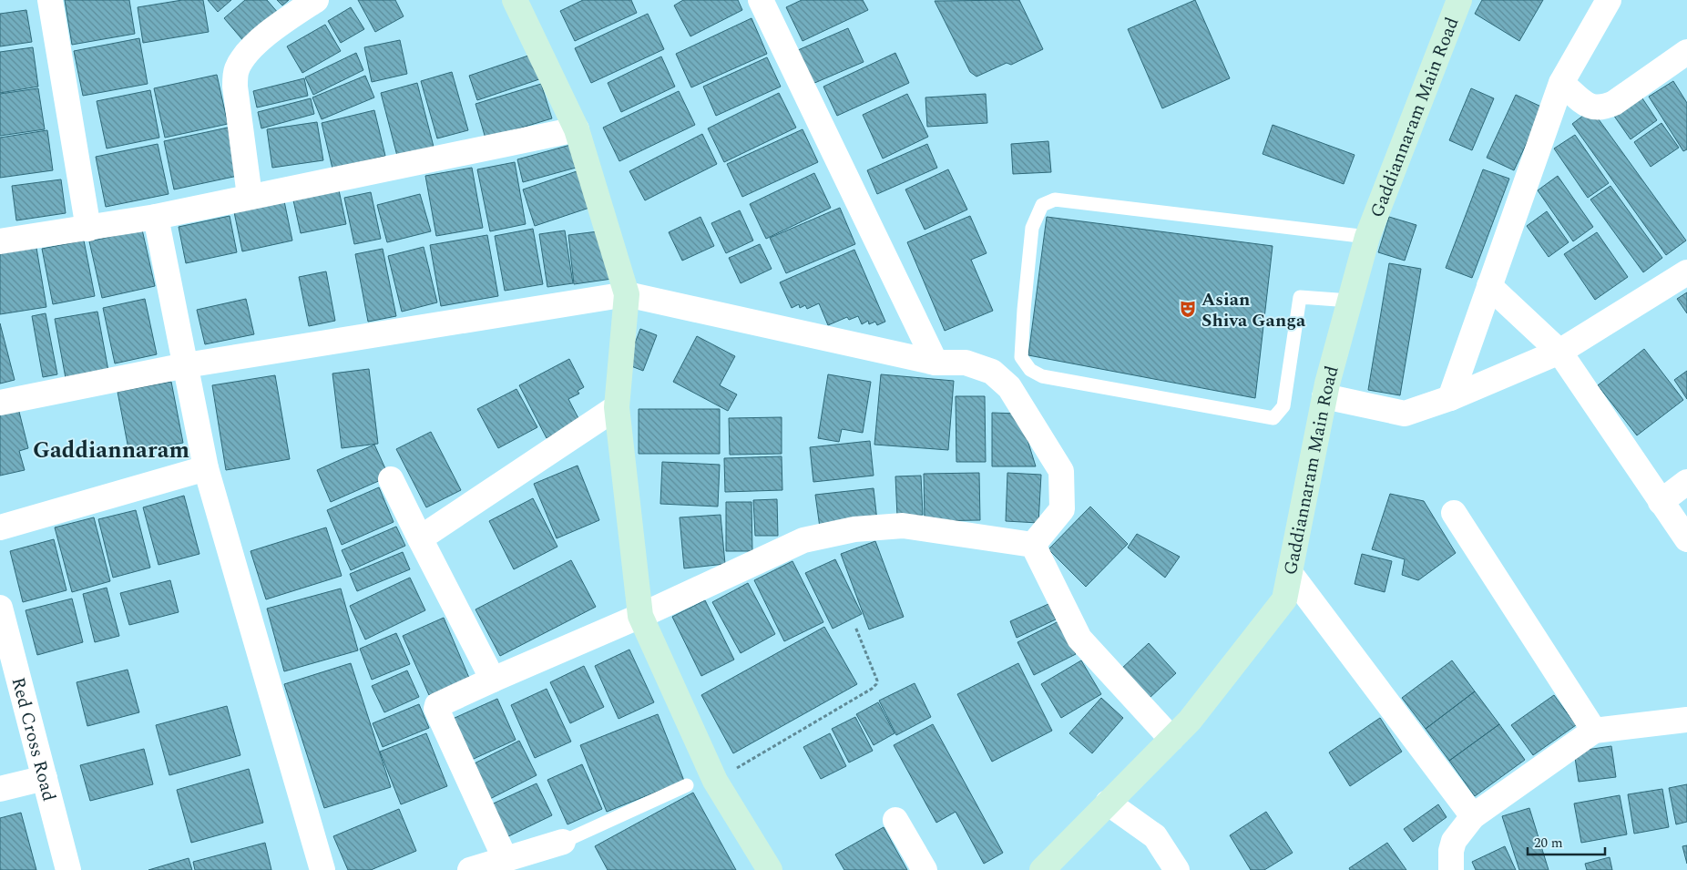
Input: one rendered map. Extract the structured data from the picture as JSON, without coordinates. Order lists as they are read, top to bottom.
{
  "streets": {
    "main road": ["Gaddiannaram Main Road"],
    "street": ["Red Cross Road"]
  },
  "districts": ["Gaddiannaram"],
  "places": {
    "theatre": ["Asian Shiva Ganga"]
  },
  "scale_bar": "20 m"
}
